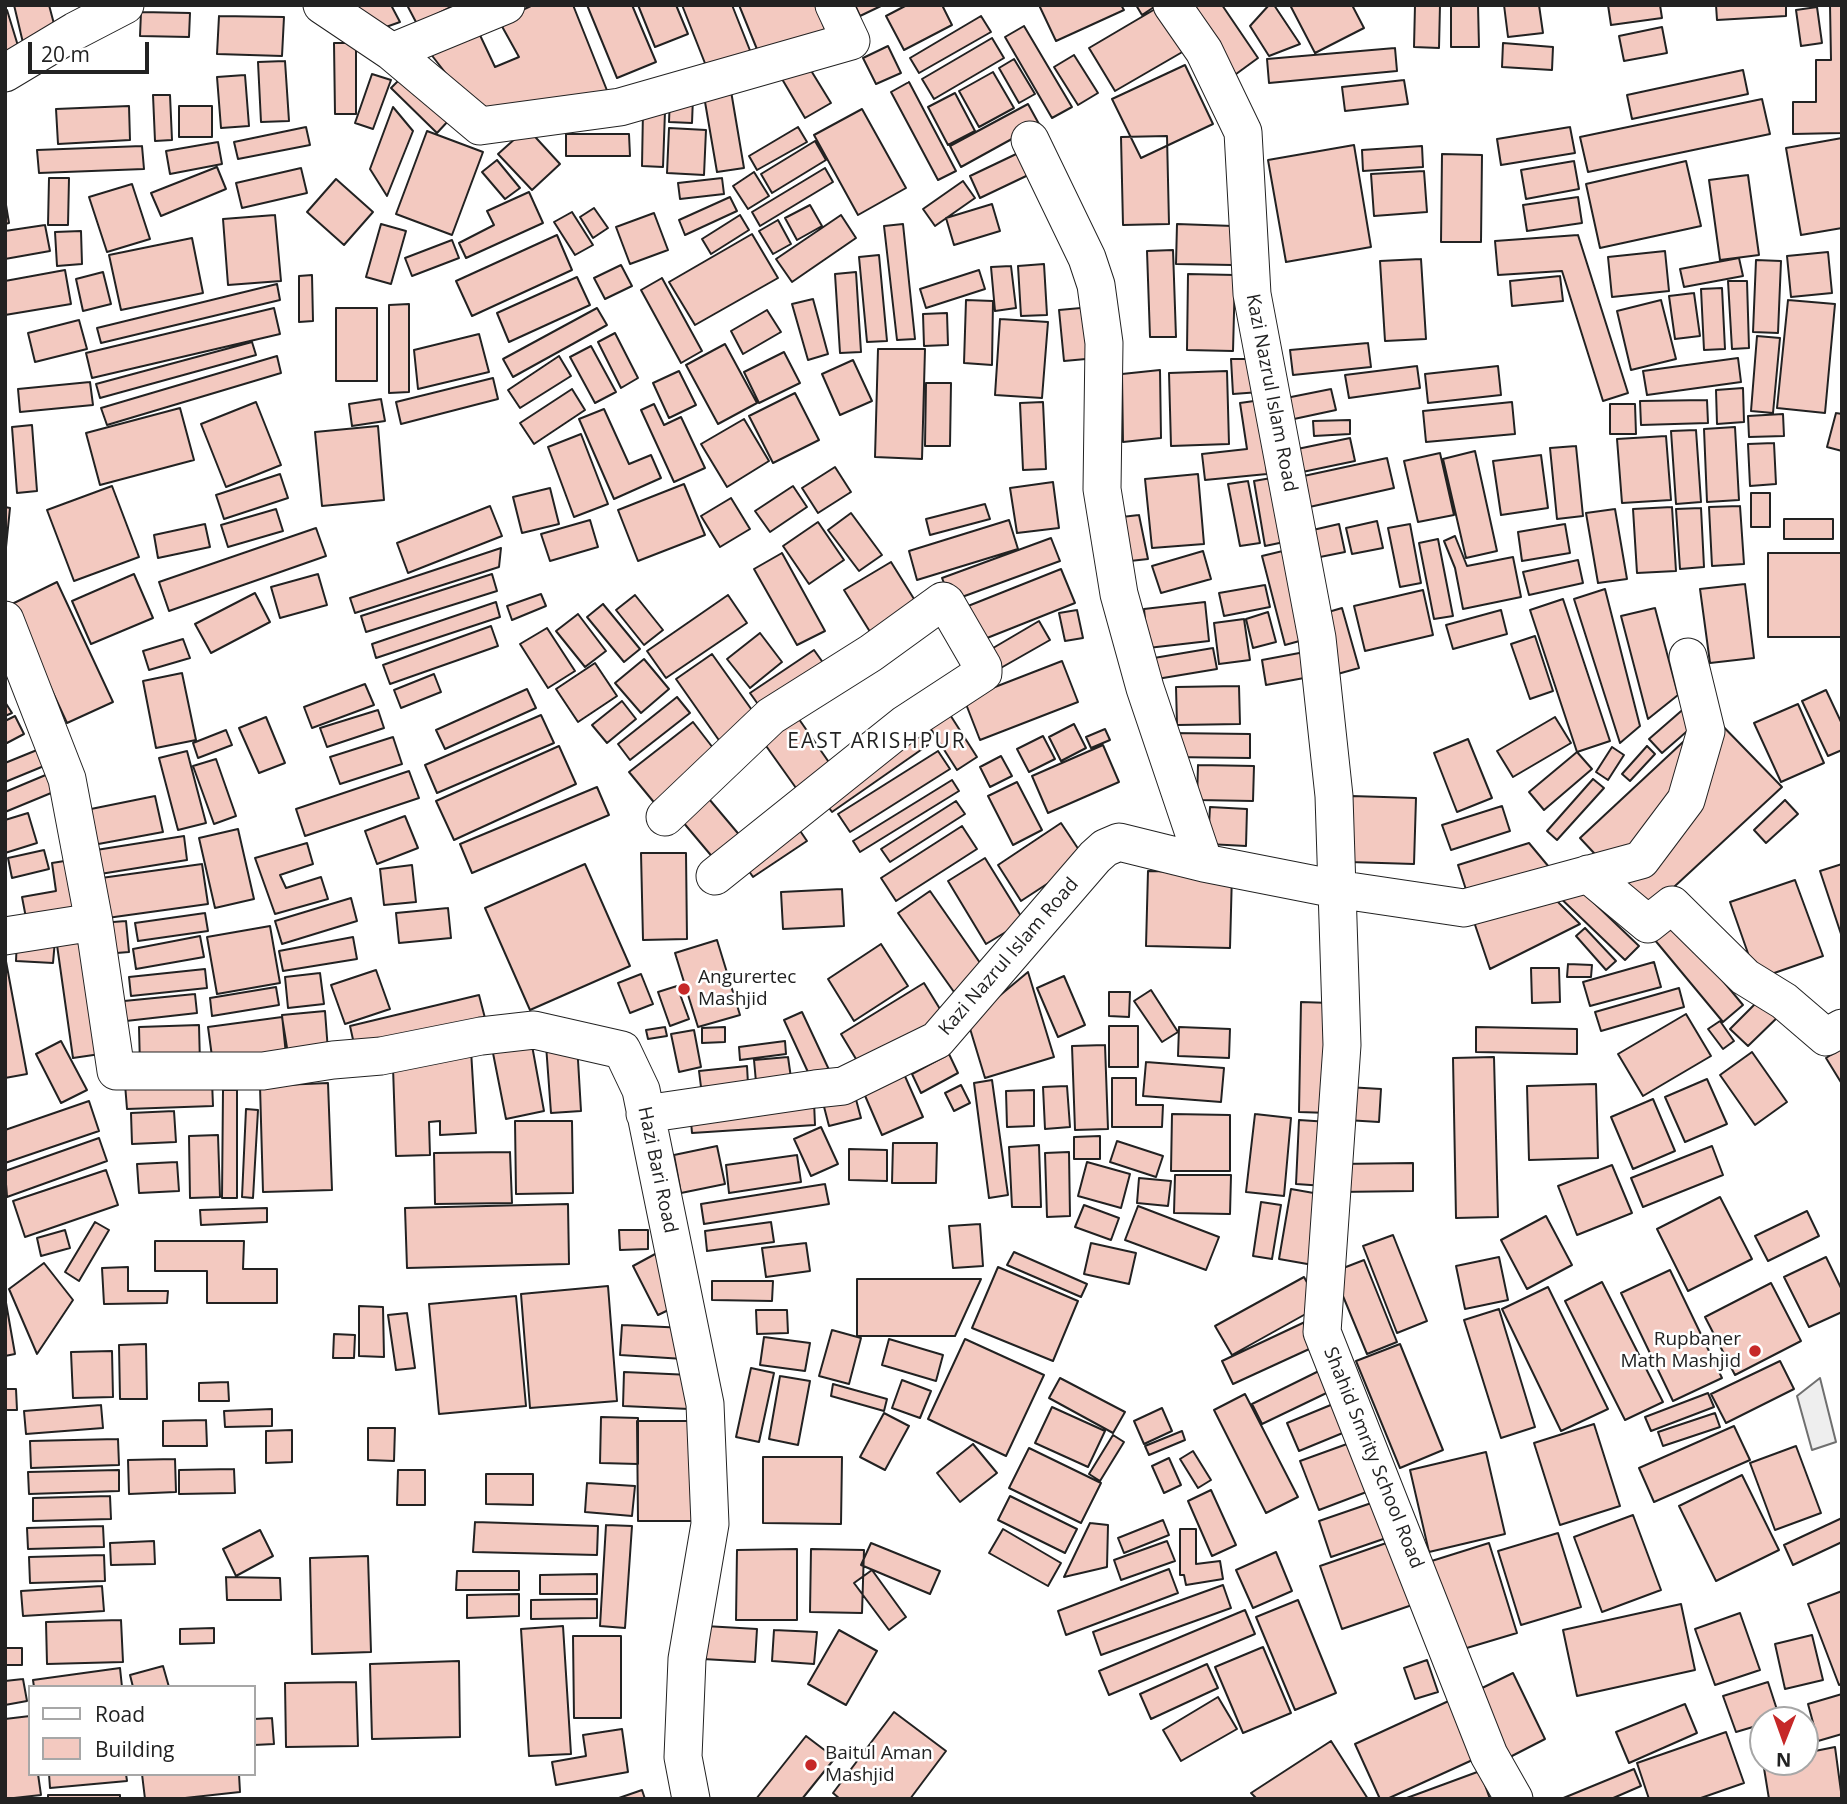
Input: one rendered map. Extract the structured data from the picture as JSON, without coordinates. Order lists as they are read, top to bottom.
{
  "streets": {
    "street": ["Kazi Nazrul Islam Road", "Hazi Bari Road", "Shahid Smrity School Road"]
  },
  "crossings": [
    ["Kazi Nazrul Islam Road", "Hazi Bari Road"],
    ["Kazi Nazrul Islam Road", "Shahid Smrity School Road"]
  ],
  "districts": ["EAST ARISHPUR"],
  "places": ["Angurertec Mashjid", "Rupbaner Math Mashjid", "Baitul Aman Mashjid"],
  "legend": ["Road", "Building"],
  "scale_bar": "20 m",
  "north": "bottom"
}
